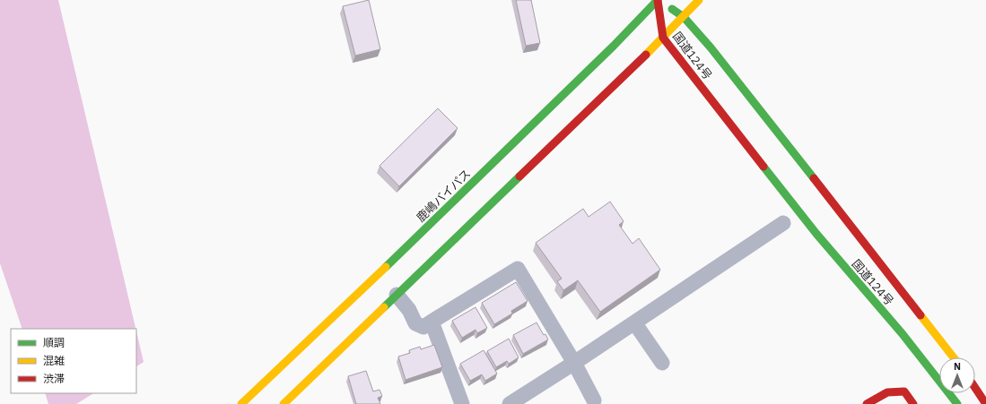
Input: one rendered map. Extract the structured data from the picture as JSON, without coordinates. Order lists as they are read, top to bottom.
{
  "streets": {
    "main road": ["国道124号", "鹿嶋バイパス"]
  },
  "crossings": [
    ["国道124号", "鹿嶋バイパス"]
  ],
  "legend": ["順調", "混雑", "渋滞"],
  "north": "top"
}
